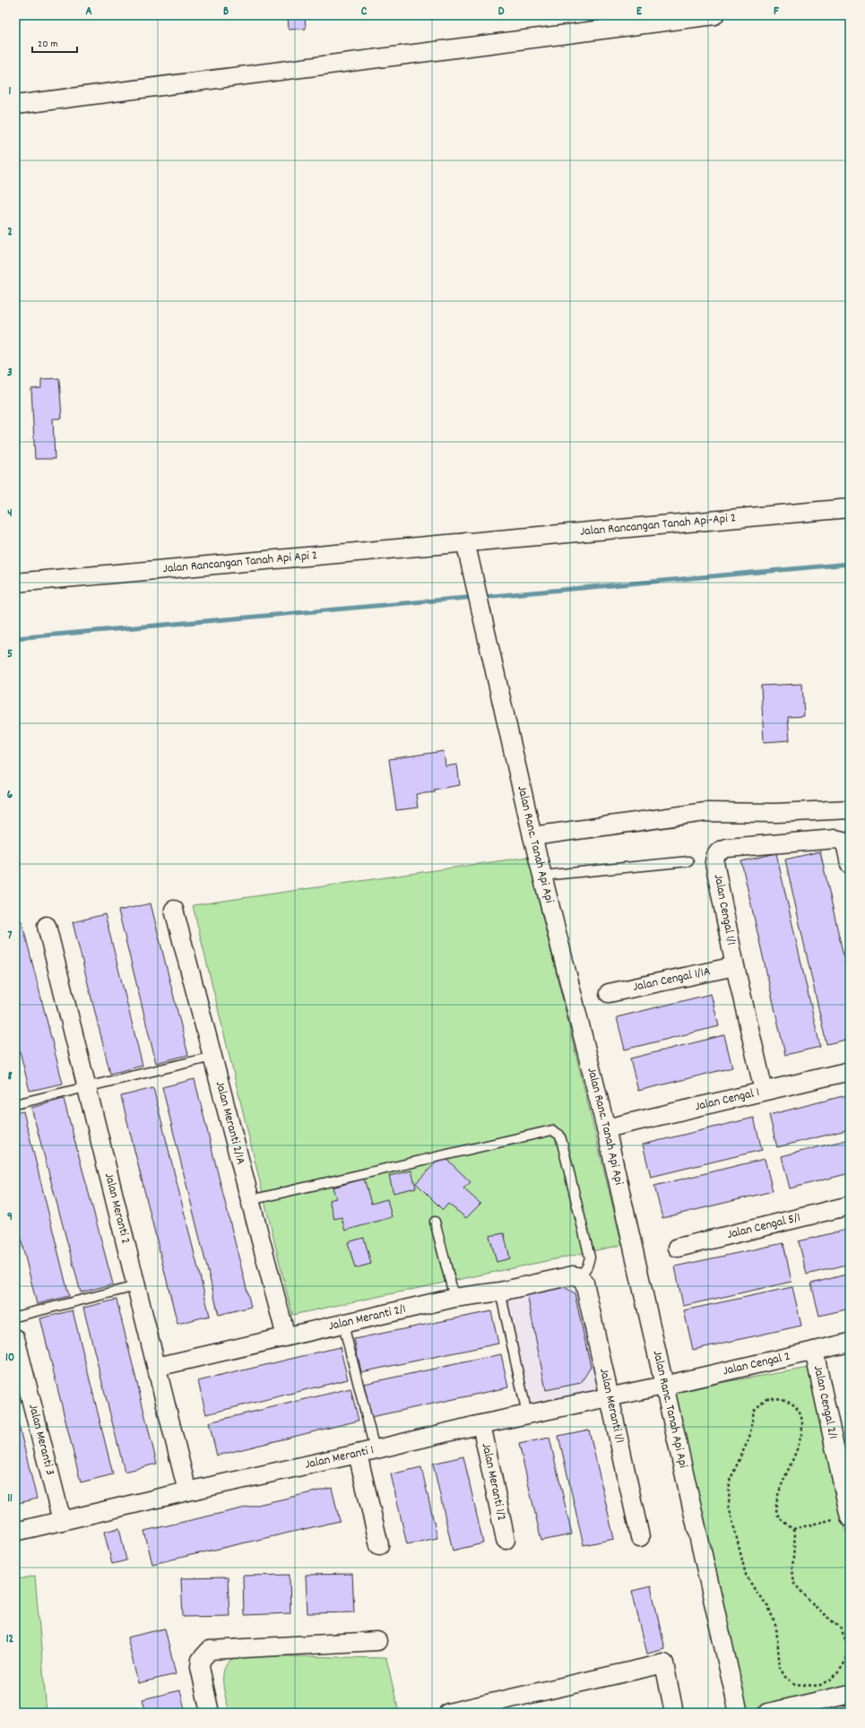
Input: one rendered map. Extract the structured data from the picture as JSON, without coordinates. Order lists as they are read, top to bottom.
{
  "streets": {
    "street": [
      "Jalan Rancangan Tanah Api-Api 2",
      "Jalan Rancangan Tanah Api Api 2",
      "Jalan Ranc. Tanah Api Api",
      "Jalan Cengal 1/1",
      "Jalan Cengal 1/1A",
      "Jalan Cengal 1",
      "Jalan Meranti 2/1A",
      "Jalan Meranti 2",
      "Jalan Cengal 5/1",
      "Jalan Meranti 2/1",
      "Jalan Cengal 2",
      "Jalan Cengal 2/1",
      "Jalan Meranti 1/1",
      "Jalan Meranti 3",
      "Jalan Meranti 1",
      "Jalan Meranti 1/2"
    ]
  },
  "crossings": [
    ["Jalan Rancangan Tanah Api-Api 2", "Jalan Rancangan Tanah Api Api 2"],
    ["Jalan Rancangan Tanah Api-Api 2", "Jalan Ranc. Tanah Api Api"],
    ["Jalan Rancangan Tanah Api Api 2", "Jalan Ranc. Tanah Api Api"],
    ["Jalan Ranc. Tanah Api Api", "Jalan Cengal 1"],
    ["Jalan Ranc. Tanah Api Api", "Jalan Cengal 2"],
    ["Jalan Ranc. Tanah Api Api", "Jalan Meranti 1"],
    ["Jalan Cengal 1/1", "Jalan Cengal 1/1A"],
    ["Jalan Cengal 1/1", "Jalan Cengal 1"],
    ["Jalan Meranti 2/1A", "Jalan Meranti 2/1"],
    ["Jalan Meranti 2", "Jalan Meranti 2/1"],
    ["Jalan Meranti 2", "Jalan Meranti 1"],
    ["Jalan Meranti 2/1", "Jalan Meranti 1/1"],
    ["Jalan Cengal 2", "Jalan Cengal 2/1"],
    ["Jalan Cengal 2", "Jalan Meranti 1"],
    ["Jalan Meranti 1/1", "Jalan Meranti 1"],
    ["Jalan Meranti 3", "Jalan Meranti 1"],
    ["Jalan Meranti 1", "Jalan Meranti 1/2"]
  ],
  "scale_bar": "20 m",
  "grid": {
    "columns": [
      "A",
      "B",
      "C",
      "D",
      "E",
      "F"
    ],
    "rows": [
      "1",
      "2",
      "3",
      "4",
      "5",
      "6",
      "7",
      "8",
      "9",
      "10",
      "11",
      "12"
    ]
  }
}
